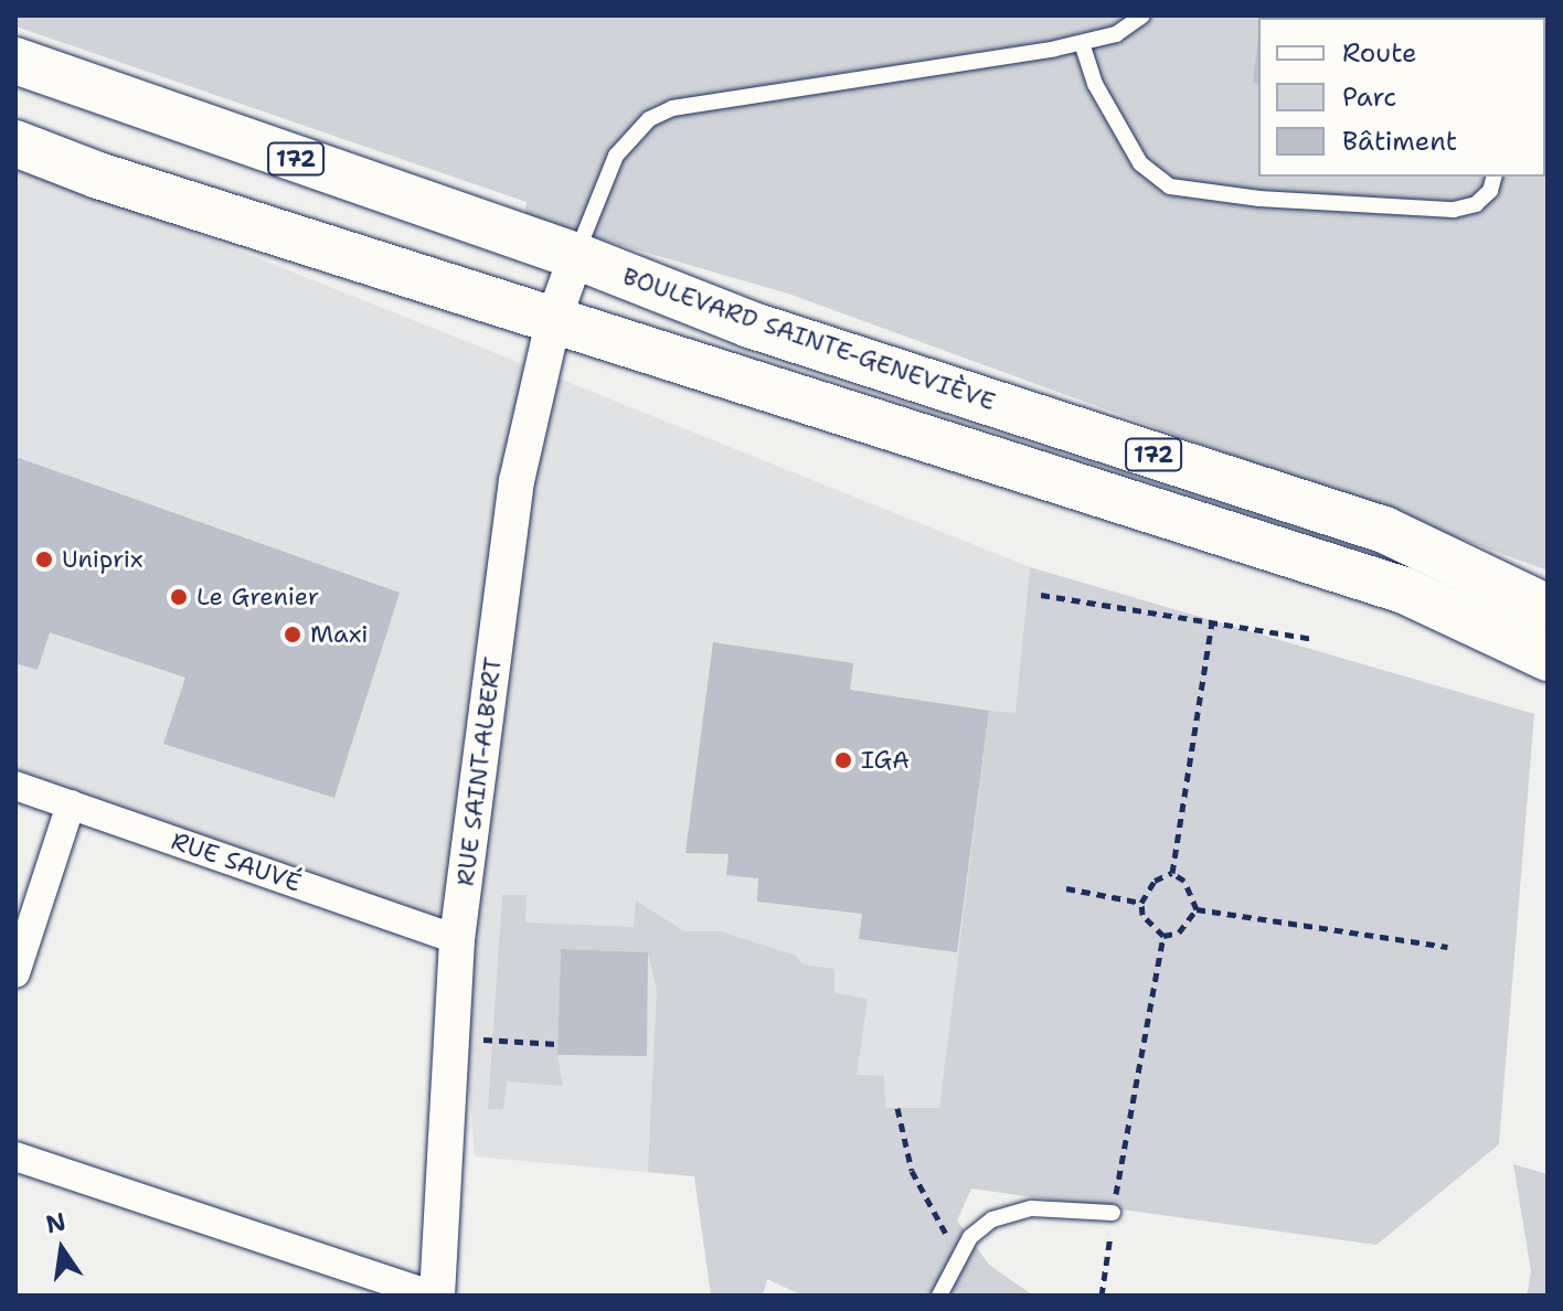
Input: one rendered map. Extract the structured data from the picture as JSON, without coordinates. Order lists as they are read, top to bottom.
{
  "streets": {
    "main road": ["172", "BOULEVARD SAINTE-GENEVIÈVE"],
    "street": ["RUE SAINT-ALBERT", "RUE SAUVÉ"]
  },
  "crossings": [
    ["BOULEVARD SAINTE-GENEVIÈVE", "RUE SAINT-ALBERT"],
    ["RUE SAINT-ALBERT", "RUE SAUVÉ"]
  ],
  "places": [
    "Uniprix",
    "Le Grenier",
    "Maxi",
    "IGA"
  ],
  "legend": ["Route", "Parc", "Bâtiment"],
  "north": "top"
}
